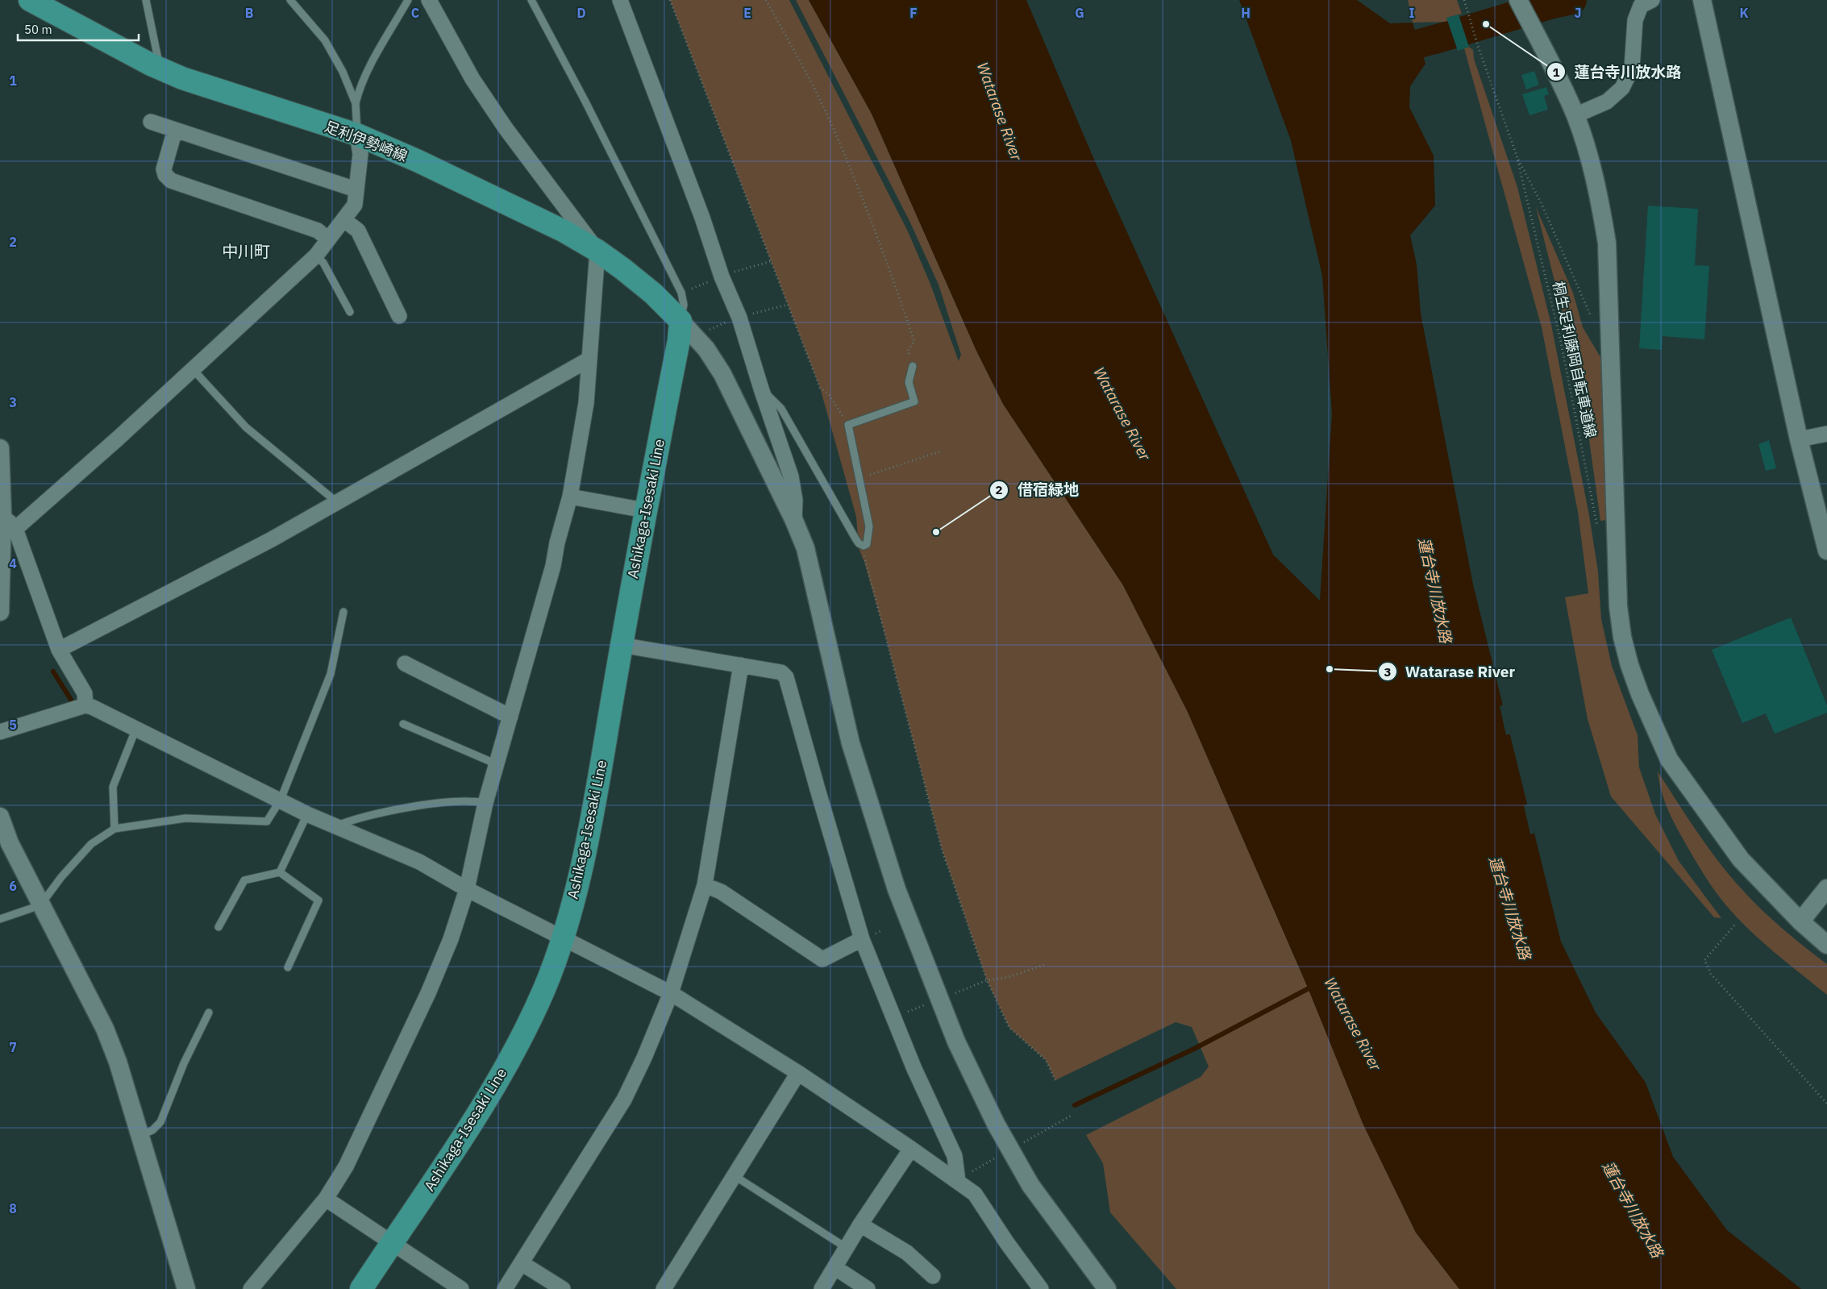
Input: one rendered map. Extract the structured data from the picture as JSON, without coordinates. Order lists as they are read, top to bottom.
{
  "streets": {
    "main road": ["足利伊勢崎線", "Ashikaga-Isesaki Line"],
    "path": ["桐生足利藤岡自転車道線"]
  },
  "crossings": [
    ["足利伊勢崎線", "Ashikaga-Isesaki Line"]
  ],
  "districts": ["中川町"],
  "water": ["Watarase River", "蓮台寺川放水路"],
  "places": ["蓮台寺川放水路", "借宿緑地", "Watarase River"],
  "scale_bar": "50 m",
  "grid": {
    "columns": [
      "B",
      "C",
      "D",
      "E",
      "F",
      "G",
      "H",
      "I",
      "J",
      "K"
    ],
    "rows": [
      "1",
      "2",
      "3",
      "4",
      "5",
      "6",
      "7",
      "8"
    ]
  }
}
